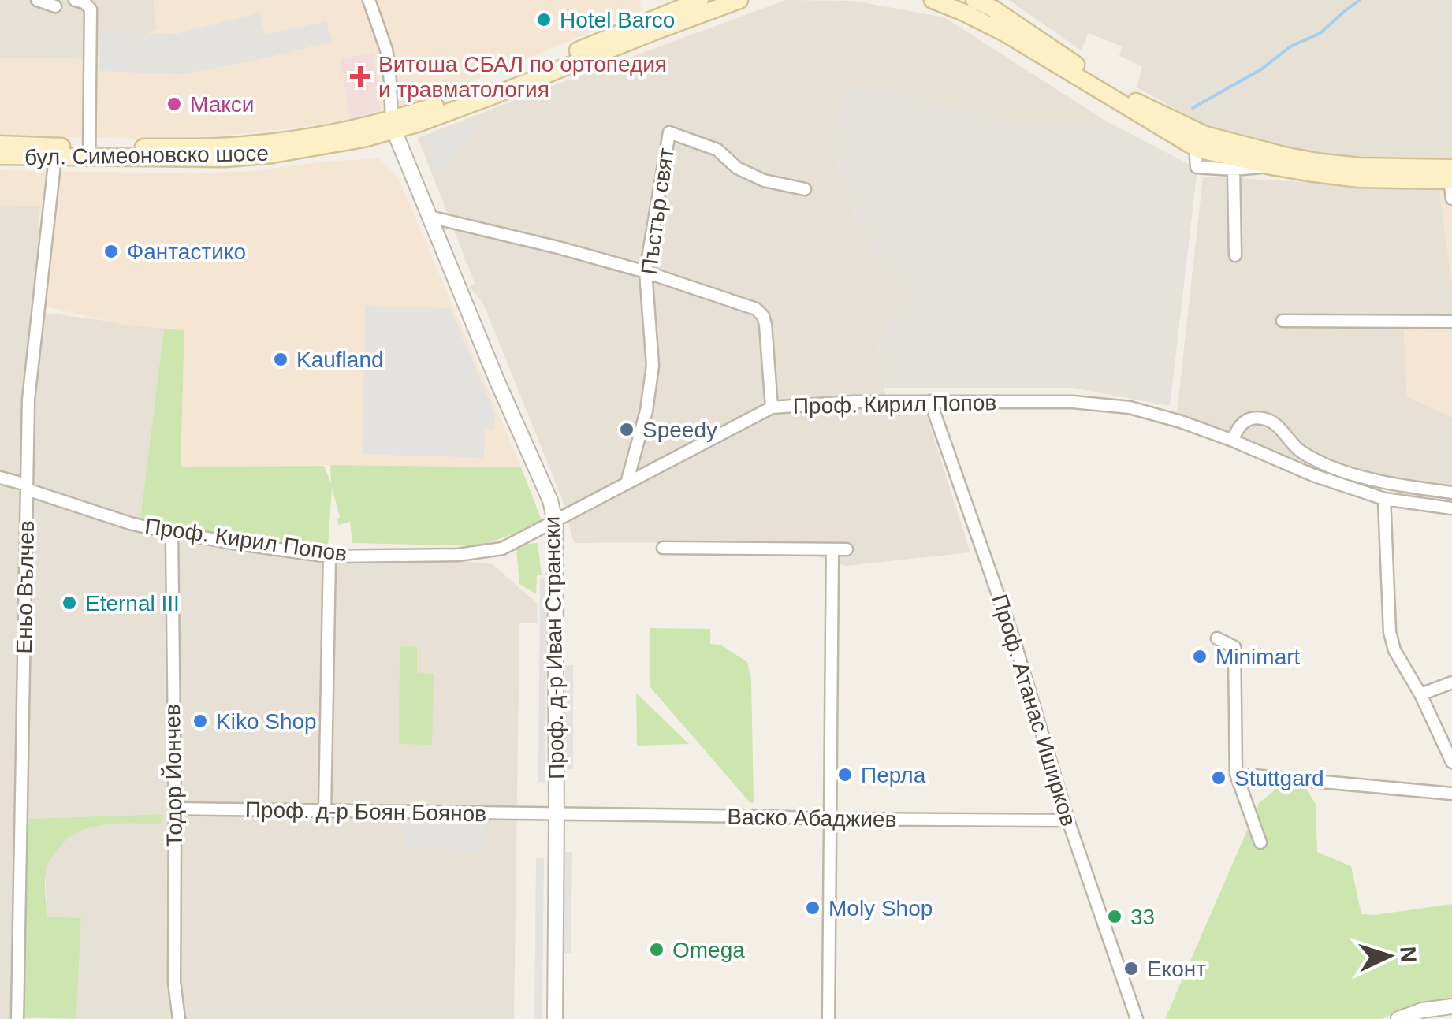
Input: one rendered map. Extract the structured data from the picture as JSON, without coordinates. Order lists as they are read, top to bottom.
{
  "streets": {
    "main road": ["бул. Симеоновско шосе"],
    "street": [
      "Пъстър свят",
      "Проф. Кирил Попов",
      "Еньо Вълчев",
      "Проф. д-р Иван Странски",
      "Проф. Атанас Иширков",
      "Тодор Йончев",
      "Проф. д-р Боян Боянов",
      "Васко Абаджиев"
    ]
  },
  "crossings": [
    ["бул. Симеоновско шосе", "Еньо Вълчев"],
    ["бул. Симеоновско шосе", "Проф. д-р Иван Странски"],
    ["Пъстър свят", "Проф. Кирил Попов"],
    ["Проф. Кирил Попов", "Еньо Вълчев"],
    ["Проф. Кирил Попов", "Проф. д-р Иван Странски"],
    ["Проф. Кирил Попов", "Проф. Атанас Иширков"],
    ["Проф. Кирил Попов", "Тодор Йончев"],
    ["Проф. д-р Иван Странски", "Проф. д-р Боян Боянов"],
    ["Проф. д-р Иван Странски", "Васко Абаджиев"],
    ["Проф. Атанас Иширков", "Васко Абаджиев"],
    ["Тодор Йончев", "Проф. д-р Боян Боянов"],
    ["Проф. д-р Боян Боянов", "Васко Абаджиев"]
  ],
  "places": {
    "other": [
      "Hotel Barco",
      "Макси",
      "Фантастико",
      "Kaufland",
      "Speedy",
      "Eternal III",
      "Minimart",
      "Kiko Shop",
      "Перла",
      "Stuttgard",
      "Moly Shop",
      "33",
      "Omega",
      "Еконт"
    ],
    "health": ["Витоша СБАЛ по ортопедия и травматология"]
  },
  "north": "right"
}
